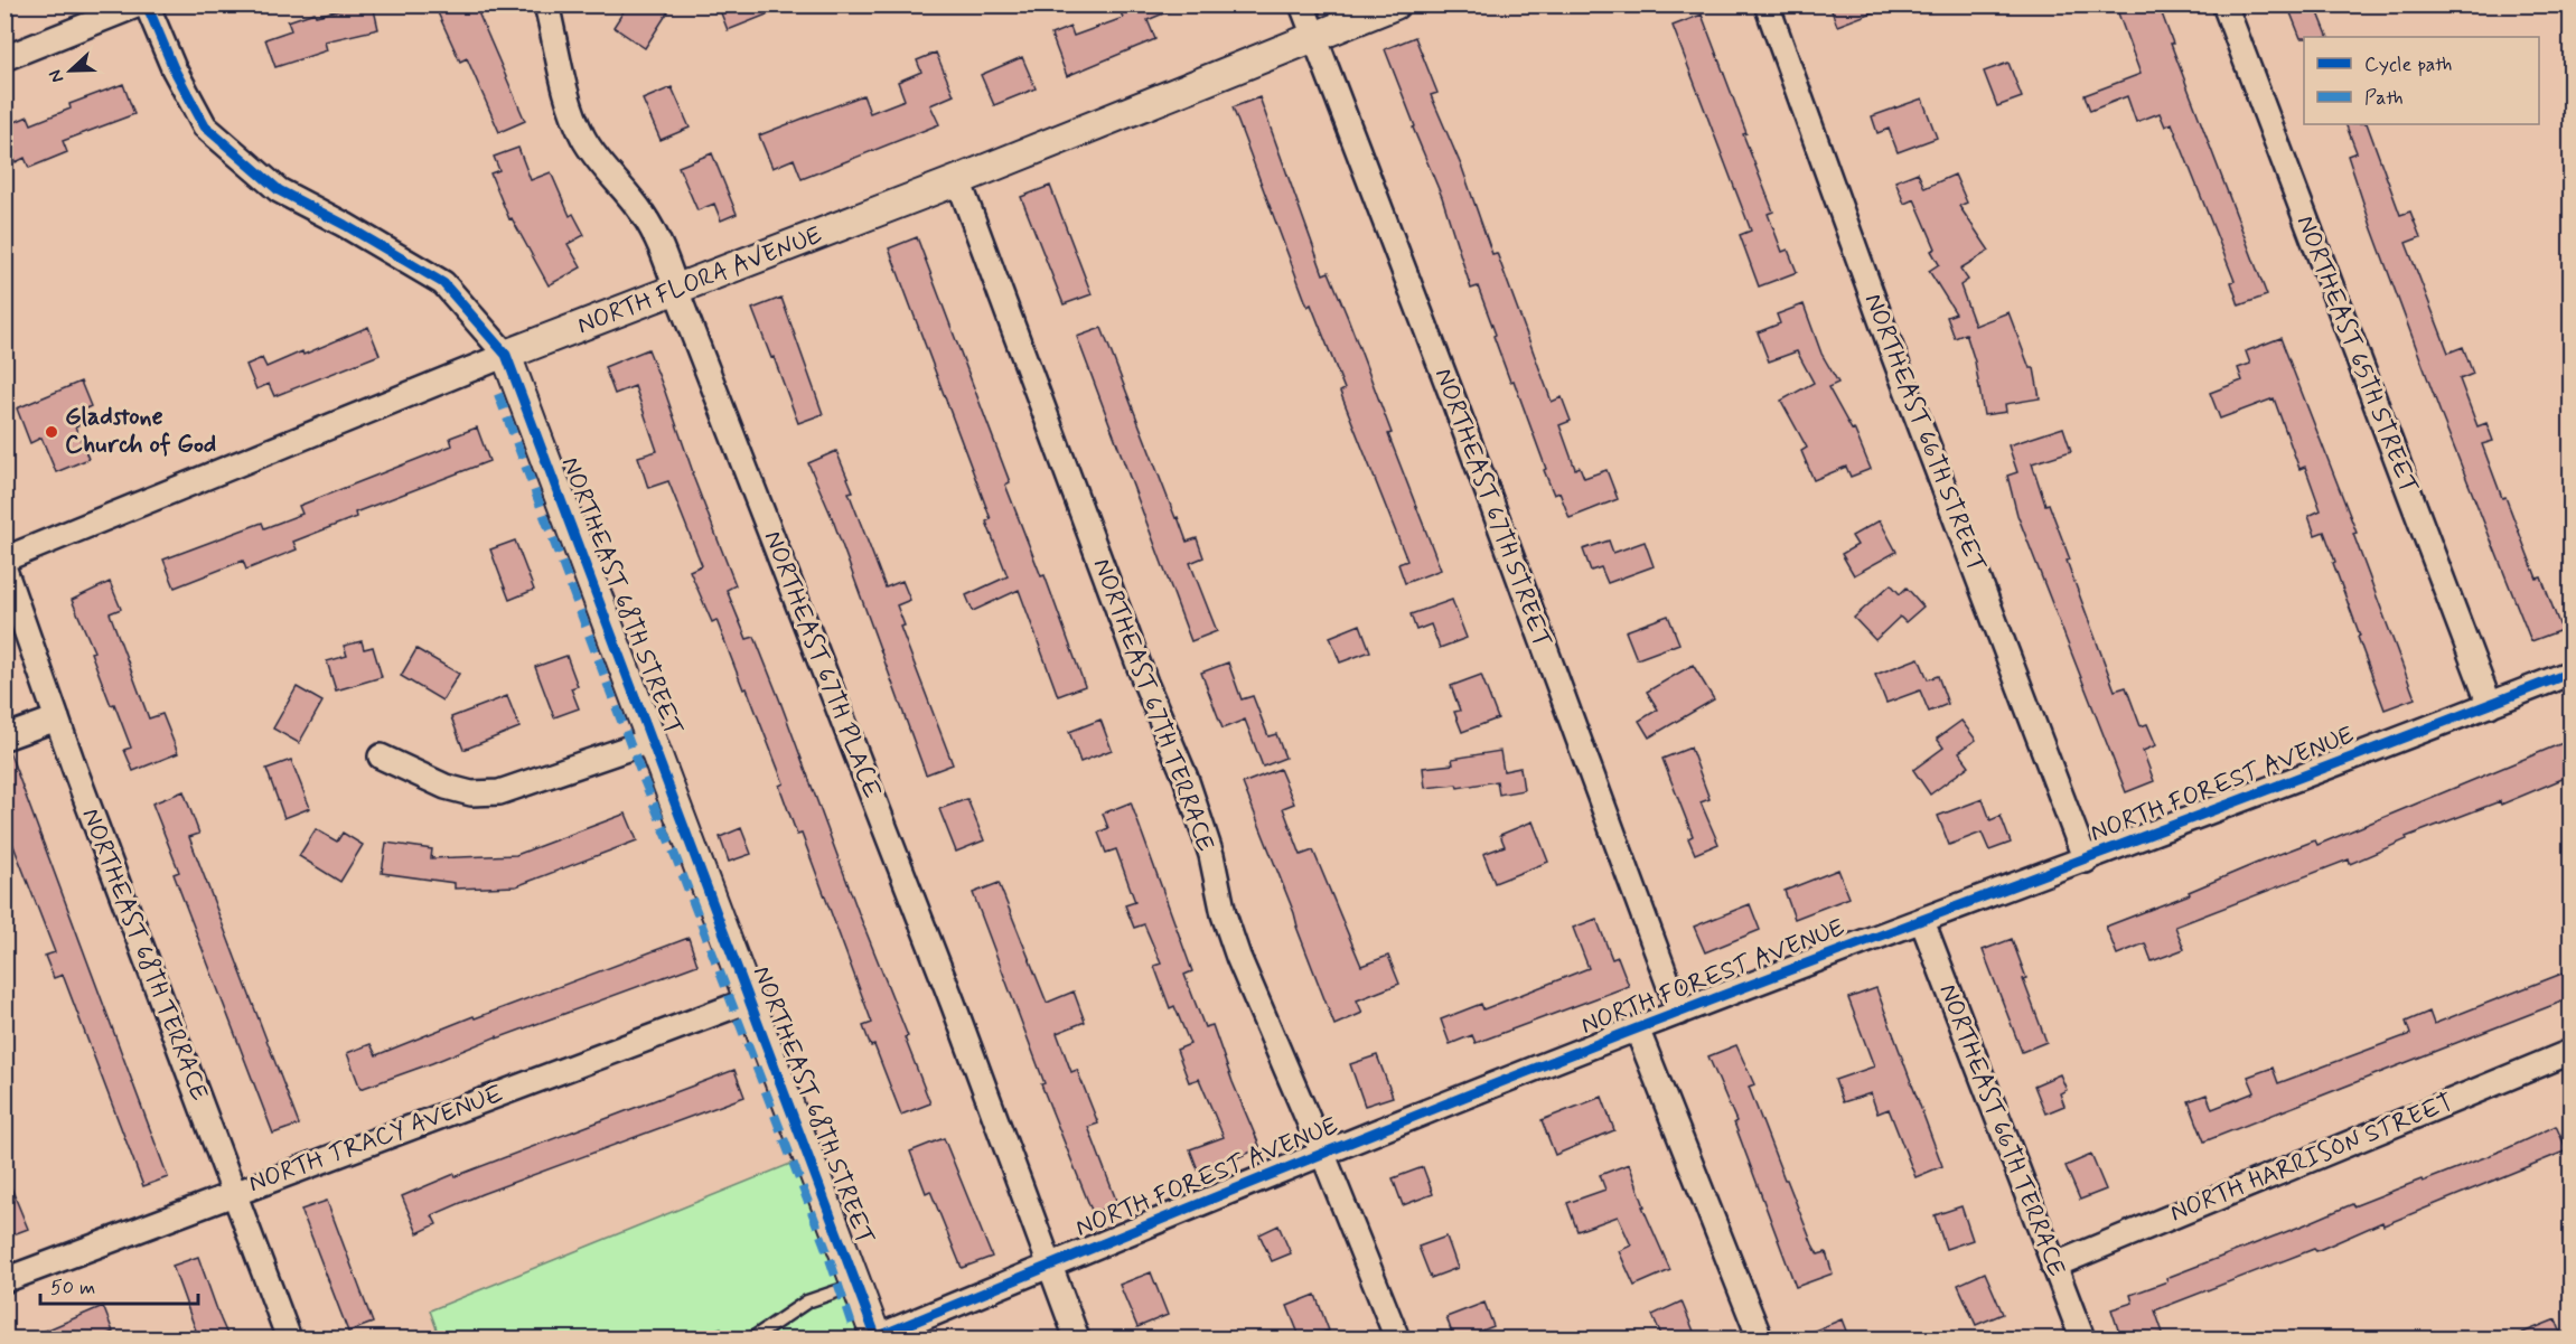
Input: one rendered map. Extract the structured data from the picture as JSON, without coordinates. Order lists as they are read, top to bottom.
{
  "streets": {
    "street": [
      "NORTH FLORA AVENUE",
      "NORTHEAST 65TH STREET",
      "NORTHEAST 66TH STREET",
      "NORTHEAST 67TH STREET",
      "NORTHEAST 68TH STREET",
      "NORTHEAST 67TH PLACE",
      "NORTHEAST 67TH TERRACE",
      "NORTH FOREST AVENUE",
      "NORTHEAST 68TH TERRACE",
      "NORTHEAST 66TH TERRACE",
      "NORTH TRACY AVENUE",
      "NORTH HARRISON STREET"
    ]
  },
  "crossings": [
    ["NORTH FLORA AVENUE", "NORTHEAST 67TH STREET"],
    ["NORTH FLORA AVENUE", "NORTHEAST 68TH STREET"],
    ["NORTH FLORA AVENUE", "NORTHEAST 67TH PLACE"],
    ["NORTH FLORA AVENUE", "NORTHEAST 67TH TERRACE"],
    ["NORTHEAST 65TH STREET", "NORTH FOREST AVENUE"],
    ["NORTHEAST 66TH STREET", "NORTH FOREST AVENUE"],
    ["NORTHEAST 67TH STREET", "NORTH FOREST AVENUE"],
    ["NORTHEAST 68TH STREET", "NORTH FOREST AVENUE"],
    ["NORTHEAST 68TH STREET", "NORTH TRACY AVENUE"],
    ["NORTHEAST 67TH PLACE", "NORTH FOREST AVENUE"],
    ["NORTHEAST 67TH TERRACE", "NORTH FOREST AVENUE"],
    ["NORTH FOREST AVENUE", "NORTHEAST 66TH TERRACE"],
    ["NORTHEAST 68TH TERRACE", "NORTH TRACY AVENUE"],
    ["NORTHEAST 66TH TERRACE", "NORTH HARRISON STREET"]
  ],
  "places": ["Gladstone Church of God"],
  "legend": ["Cycle path", "Path"],
  "scale_bar": "50 m",
  "north": "left"
}
